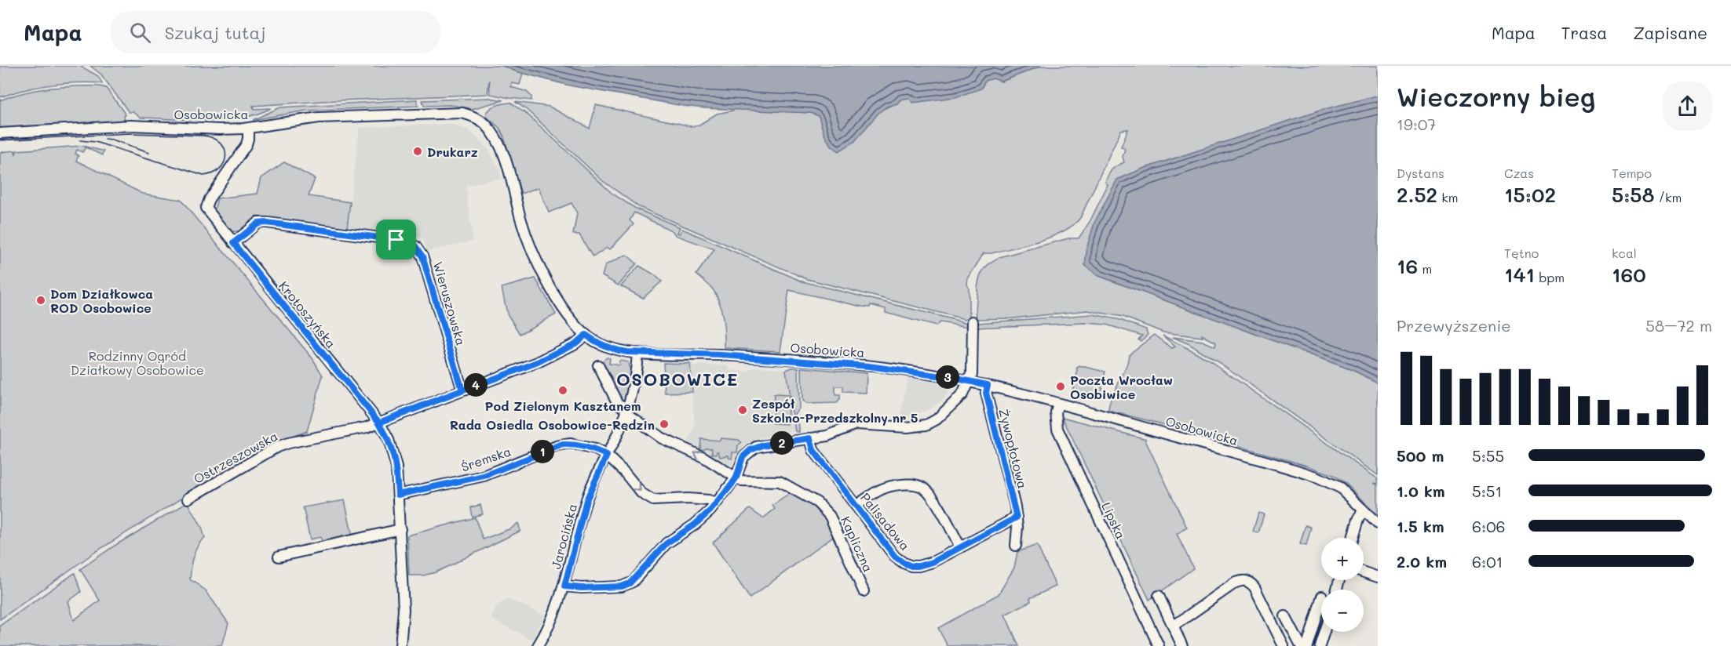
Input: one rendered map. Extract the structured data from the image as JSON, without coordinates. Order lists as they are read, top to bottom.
{
  "streets": {
    "street": [
      "Osobowicka",
      "Wieruszowska",
      "Krotoszyńska",
      "Żywopłotowa",
      "Ostrzeszowska",
      "Śremska",
      "Lipska",
      "Palisadowa",
      "Jarocińska",
      "Kapliczna"
    ]
  },
  "crossings": [
    ["Osobowicka", "Krotoszyńska"],
    ["Osobowicka", "Żywopłotowa"],
    ["Osobowicka", "Ostrzeszowska"],
    ["Osobowicka", "Lipska"],
    ["Osobowicka", "Jarocińska"],
    ["Wieruszowska", "Krotoszyńska"],
    ["Wieruszowska", "Ostrzeszowska"],
    ["Krotoszyńska", "Ostrzeszowska"],
    ["Krotoszyńska", "Śremska"],
    ["Żywopłotowa", "Palisadowa"],
    ["Śremska", "Jarocińska"],
    ["Jarocińska", "Kapliczna"]
  ],
  "districts": ["OSOBOWICE"],
  "parks": ["Rodzinny Ogród Działkowy Osobowice"],
  "places": [
    "Drukarz",
    "Dom Działkowca ROD Osobowice",
    "Poczta Wrocław Osobiwice",
    "Pod Zielonym Kasztanem",
    "Zespół Szkolno-Przedszkolny nr 5",
    "Rada Osiedla Osobowice-Rędzin"
  ],
  "page": {
    "header": "Mapa",
    "search": "Szukaj tutaj",
    "nav": ["Mapa", "Trasa", "Zapisane"],
    "heading": ["Wieczorny bieg", "19:07"],
    "stats": [
      ["Dystans", "2.52 km"],
      ["Czas", "15:02"],
      ["Tempo", "5:58 /km"],
      ["16 m"],
      ["Tętno", "141 bpm"],
      ["kcal", "160"]
    ],
    "chart": ["Przewyższenie", "58–72 m"],
    "pins": [
      "3",
      "4",
      "2",
      "1"
    ],
    "list": [
      {
        "name": "500 m",
        "note": "5:55"
      },
      {
        "name": "1.0 km",
        "note": "5:51"
      },
      {
        "name": "1.5 km",
        "note": "6:06"
      },
      {
        "name": "2.0 km",
        "note": "6:01"
      }
    ],
    "map_buttons": ["+", "−"]
  }
}
